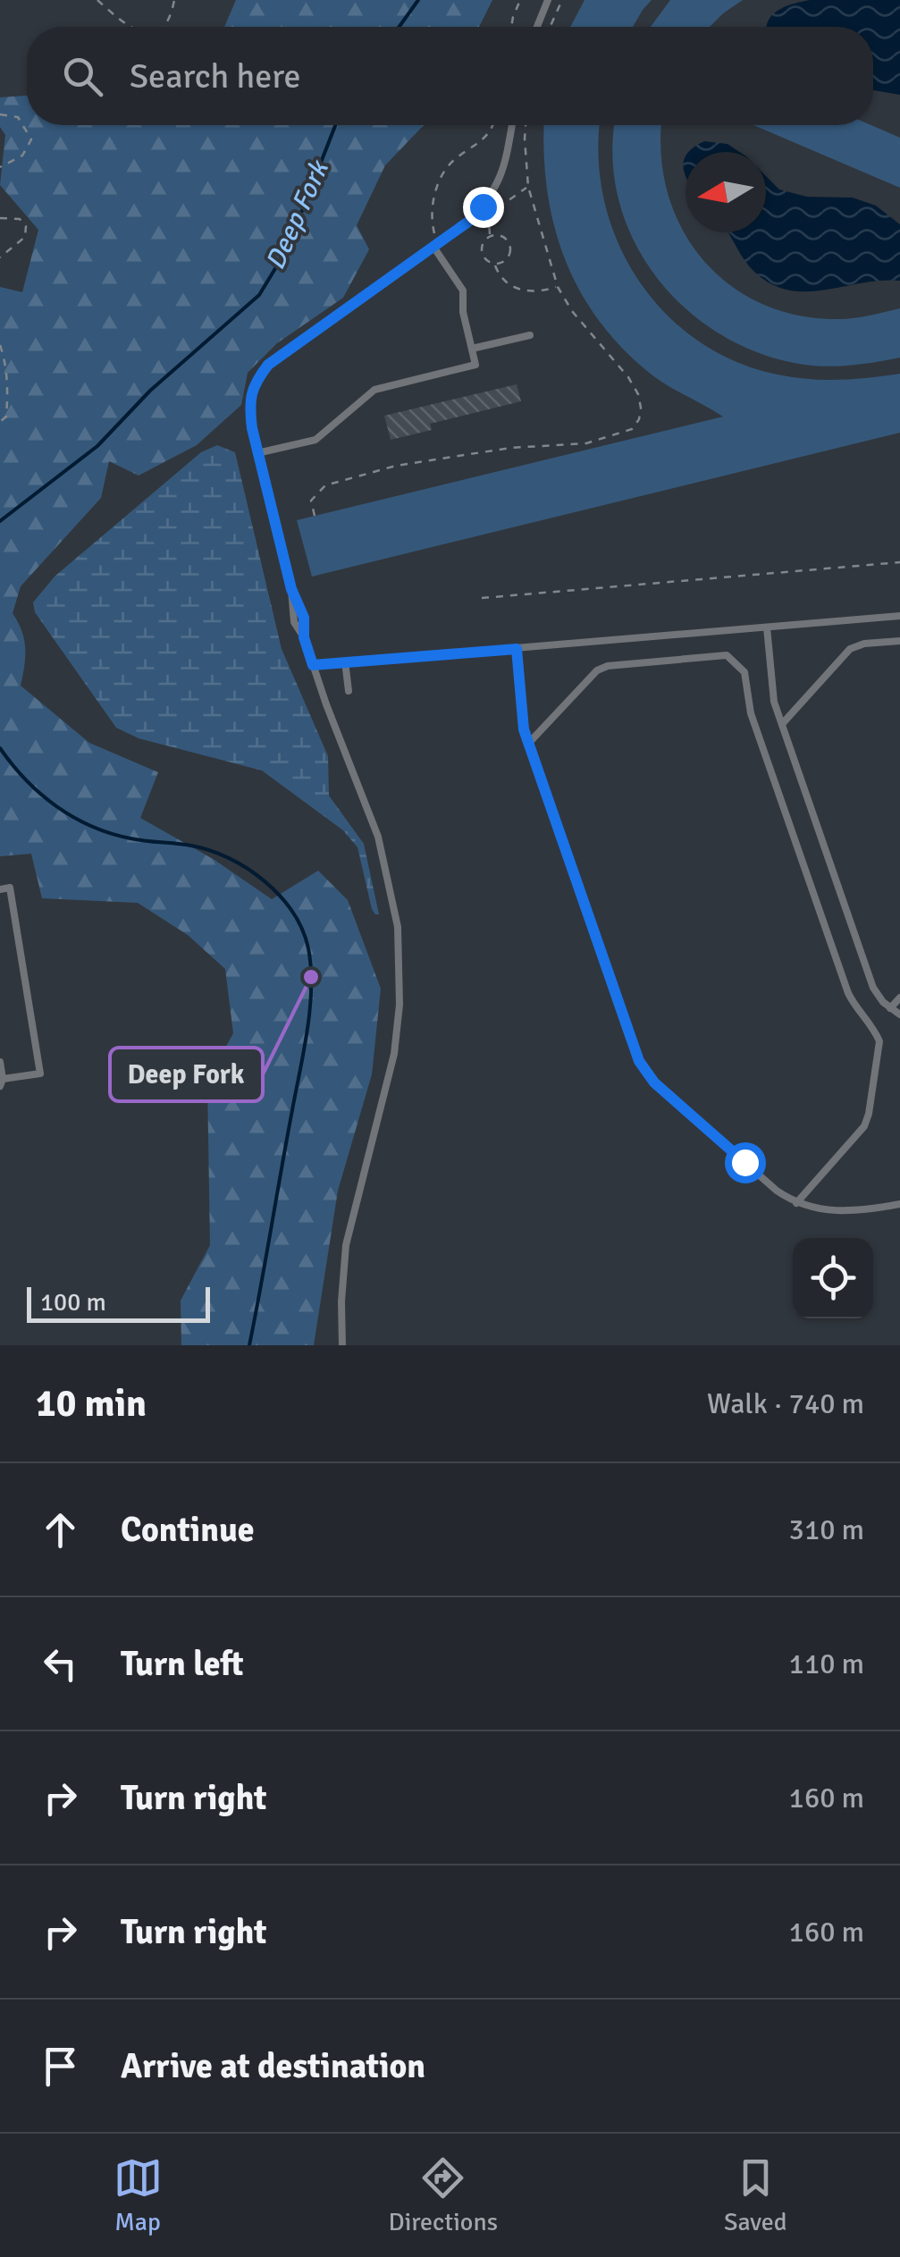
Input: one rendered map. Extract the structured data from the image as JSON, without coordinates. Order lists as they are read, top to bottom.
{
  "water": ["Deep Fork"],
  "places": ["Deep Fork"],
  "scale_bar": "100 m",
  "north": "left",
  "page": {
    "search": "Search here",
    "scale": "100 m",
    "heading": ["10 min", "Walk · 740 m"],
    "list": [
      ["Continue", "310 m"],
      ["Turn left", "110 m"],
      ["Turn right", "160 m"],
      ["Turn right", "160 m"],
      "Arrive at destination"
    ],
    "nav": ["Map", "Directions", "Saved"]
  }
}
